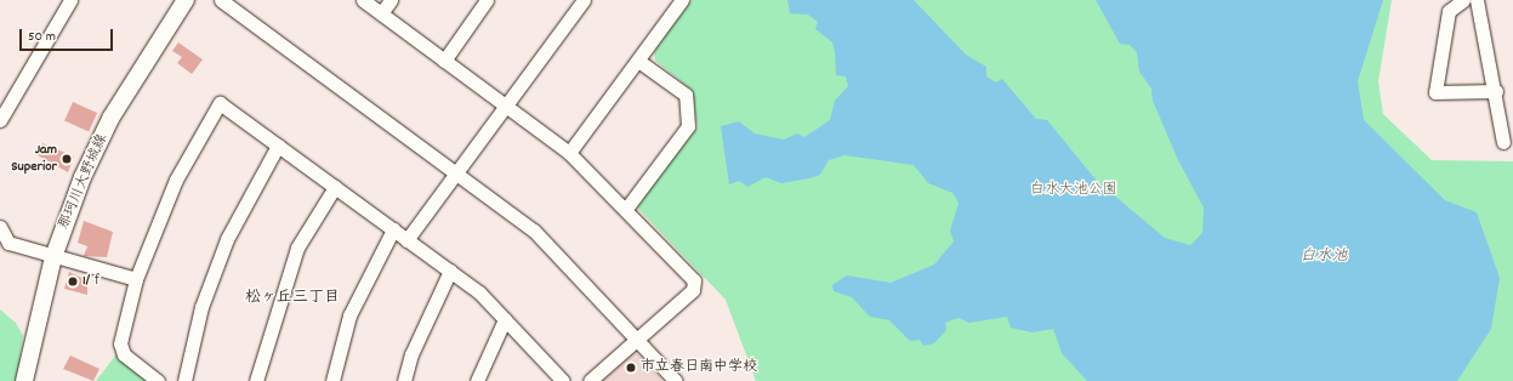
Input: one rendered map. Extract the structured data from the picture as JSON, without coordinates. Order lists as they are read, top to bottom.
{
  "streets": {
    "main road": ["那珂川大野城線"]
  },
  "districts": ["松ヶ丘三丁目"],
  "water": ["白水池"],
  "parks": ["白水大池公園"],
  "places": ["Jam Superior", "1/ｆ", "市立春日南中学校"],
  "scale_bar": "50 m"
}
